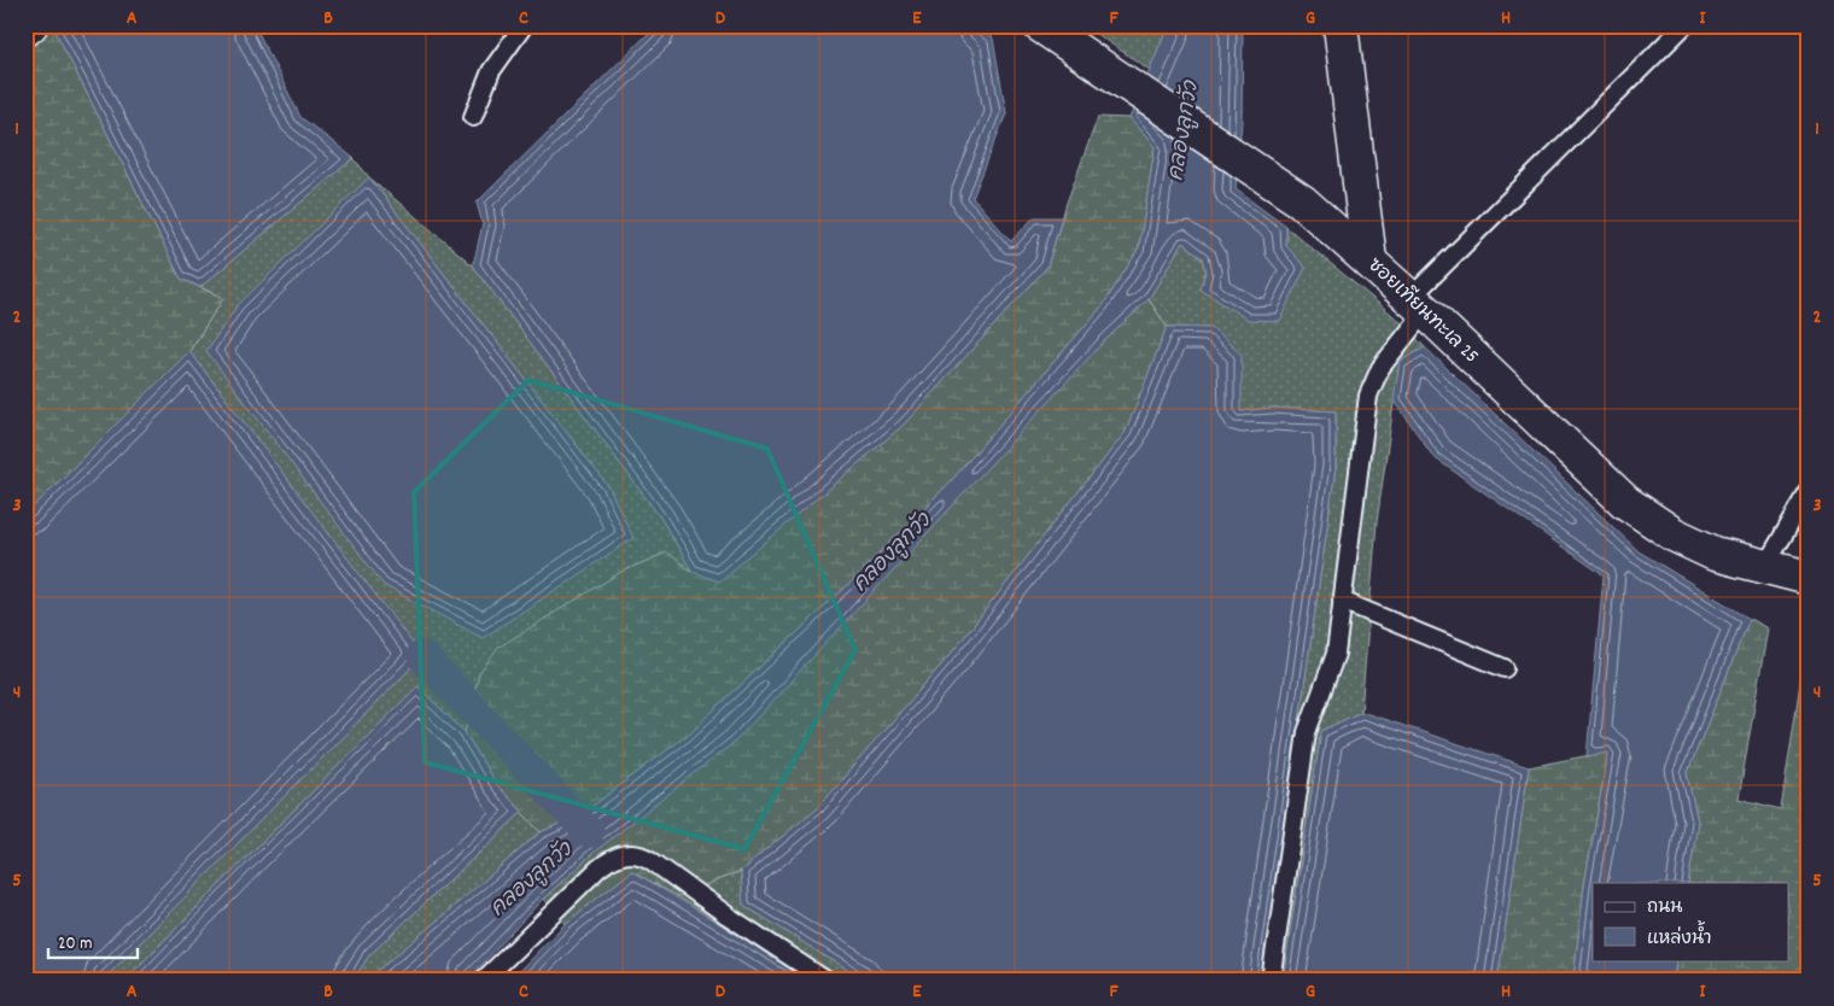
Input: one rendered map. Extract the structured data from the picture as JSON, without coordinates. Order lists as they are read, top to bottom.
{
  "streets": {
    "street": ["ซอยเทียนทะเล 25"]
  },
  "water": ["คลองลูกวัว"],
  "legend": ["ถนน", "แหล่งน้ำ"],
  "scale_bar": "20 m",
  "grid": {
    "columns": [
      "A",
      "B",
      "C",
      "D",
      "E",
      "F",
      "G",
      "H",
      "I"
    ],
    "rows": [
      "1",
      "2",
      "3",
      "4",
      "5"
    ]
  }
}
